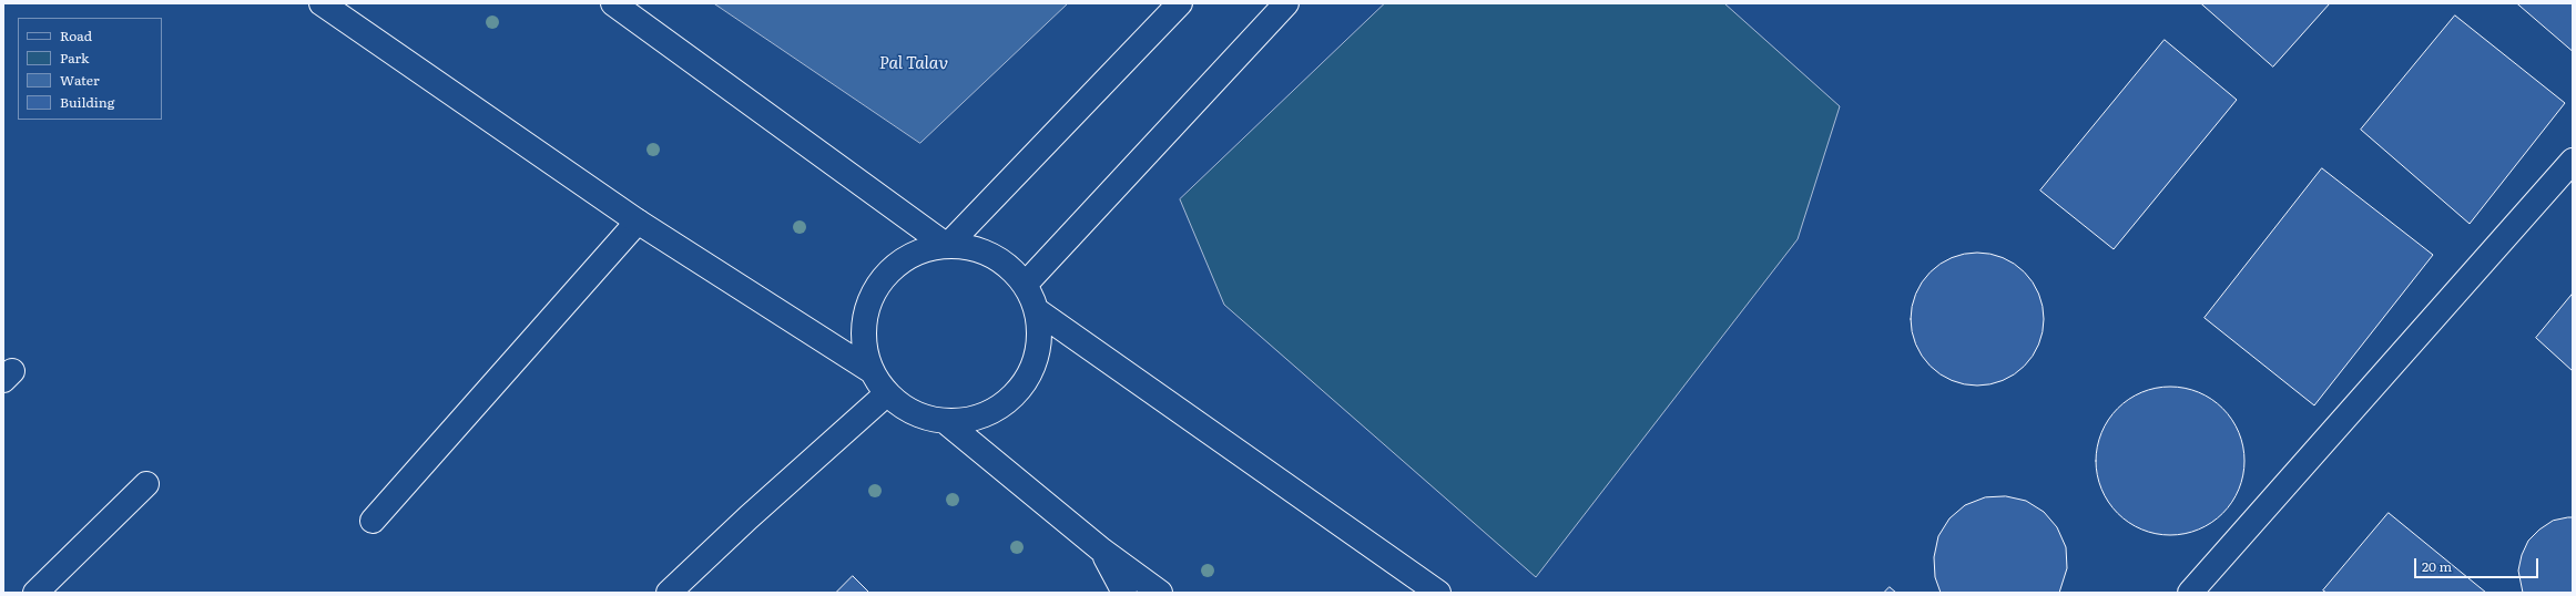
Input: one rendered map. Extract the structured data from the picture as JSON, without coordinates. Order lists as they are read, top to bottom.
{
  "water": ["Pal Talav"],
  "legend": [
    "Road",
    "Park",
    "Water",
    "Building"
  ],
  "scale_bar": "20 m"
}
